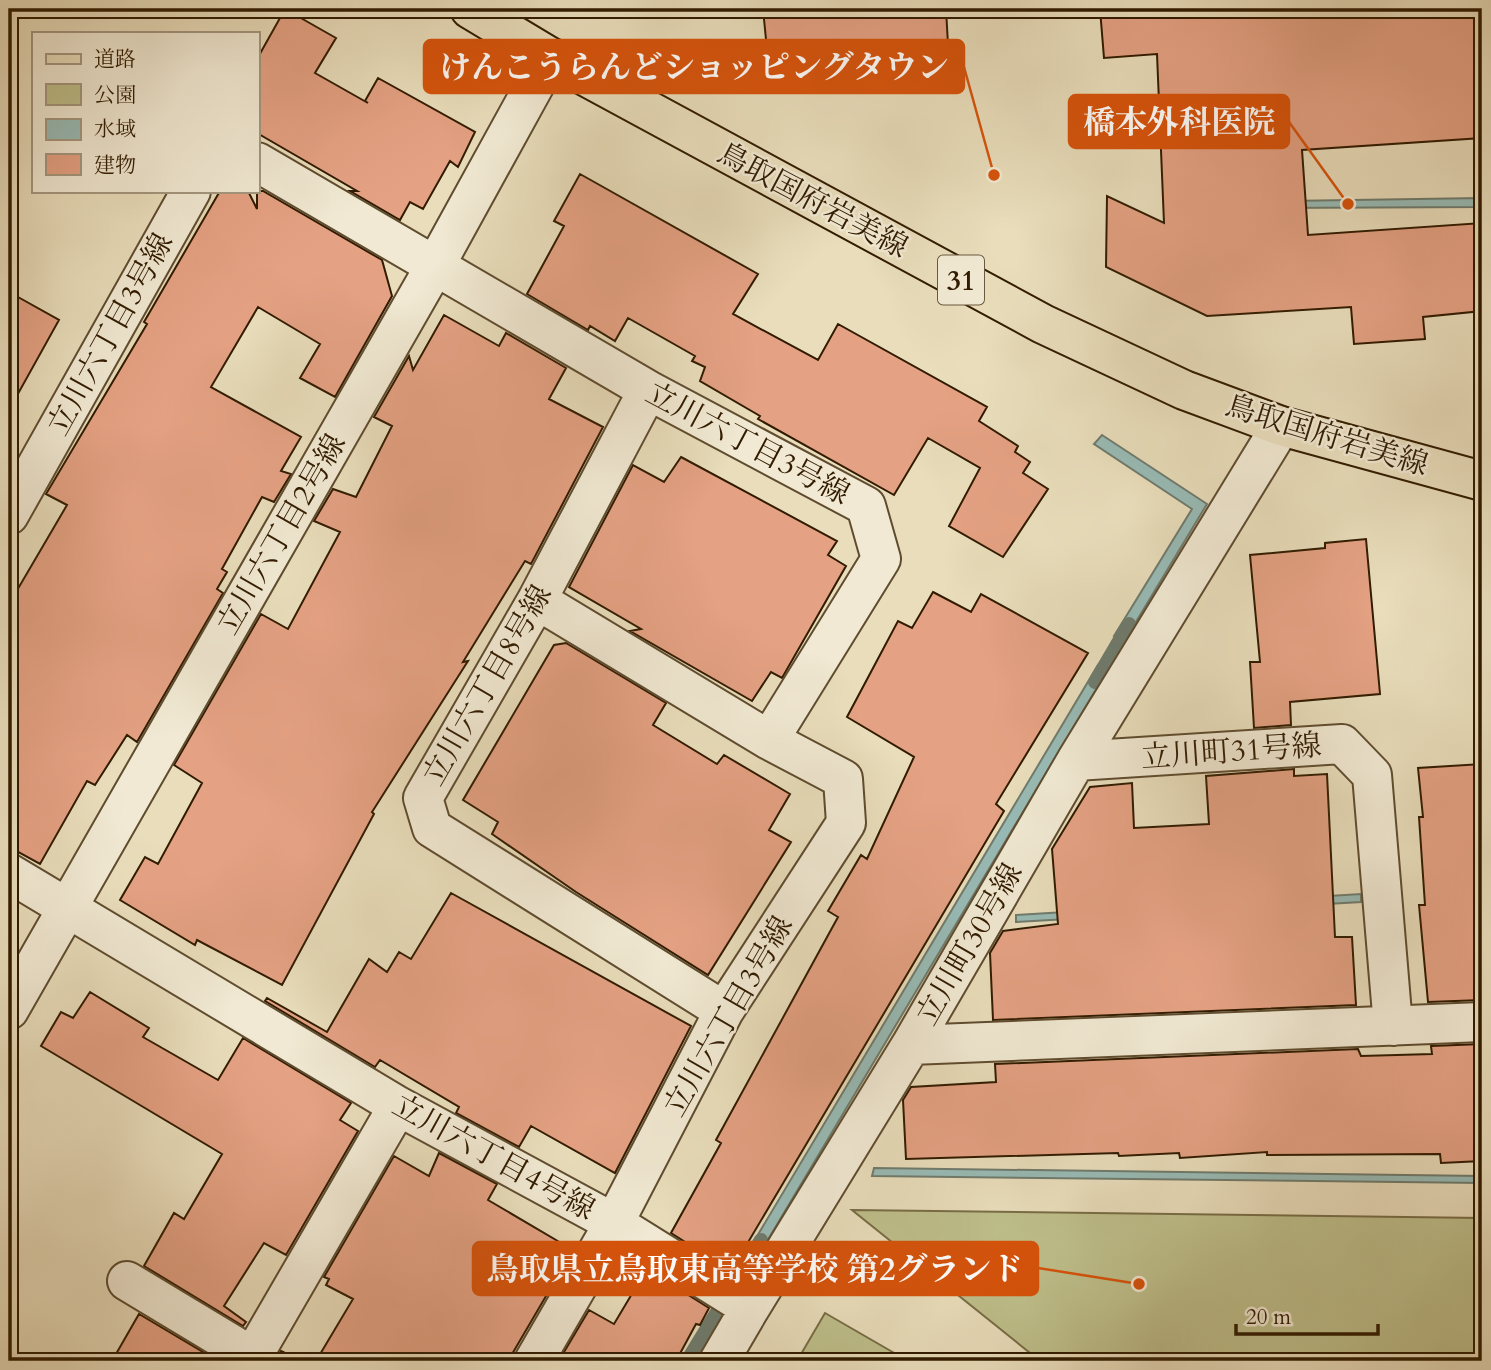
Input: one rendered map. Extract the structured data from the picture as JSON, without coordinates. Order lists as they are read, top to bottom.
{
  "streets": {
    "main road": ["鳥取国府岩美線", "31"],
    "street": [
      "立川六丁目3号線",
      "立川六丁目2号線",
      "立川六丁目8号線",
      "立川町31号線",
      "立川町30号線",
      "立川六丁目4号線"
    ]
  },
  "crossings": [
    ["鳥取国府岩美線", "立川六丁目2号線"],
    ["鳥取国府岩美線", "立川町30号線"],
    ["立川六丁目3号線", "立川六丁目2号線"],
    ["立川六丁目3号線", "立川六丁目8号線"],
    ["立川六丁目3号線", "立川六丁目4号線"],
    ["立川六丁目2号線", "立川六丁目4号線"],
    ["立川町31号線", "立川町30号線"]
  ],
  "places": ["けんこうらんどショッピングタウン", "橋本外科医院", "鳥取県立鳥取東高等学校 第2グランド"],
  "legend": [
    "道路",
    "公園",
    "水域",
    "建物"
  ],
  "scale_bar": "20 m"
}
